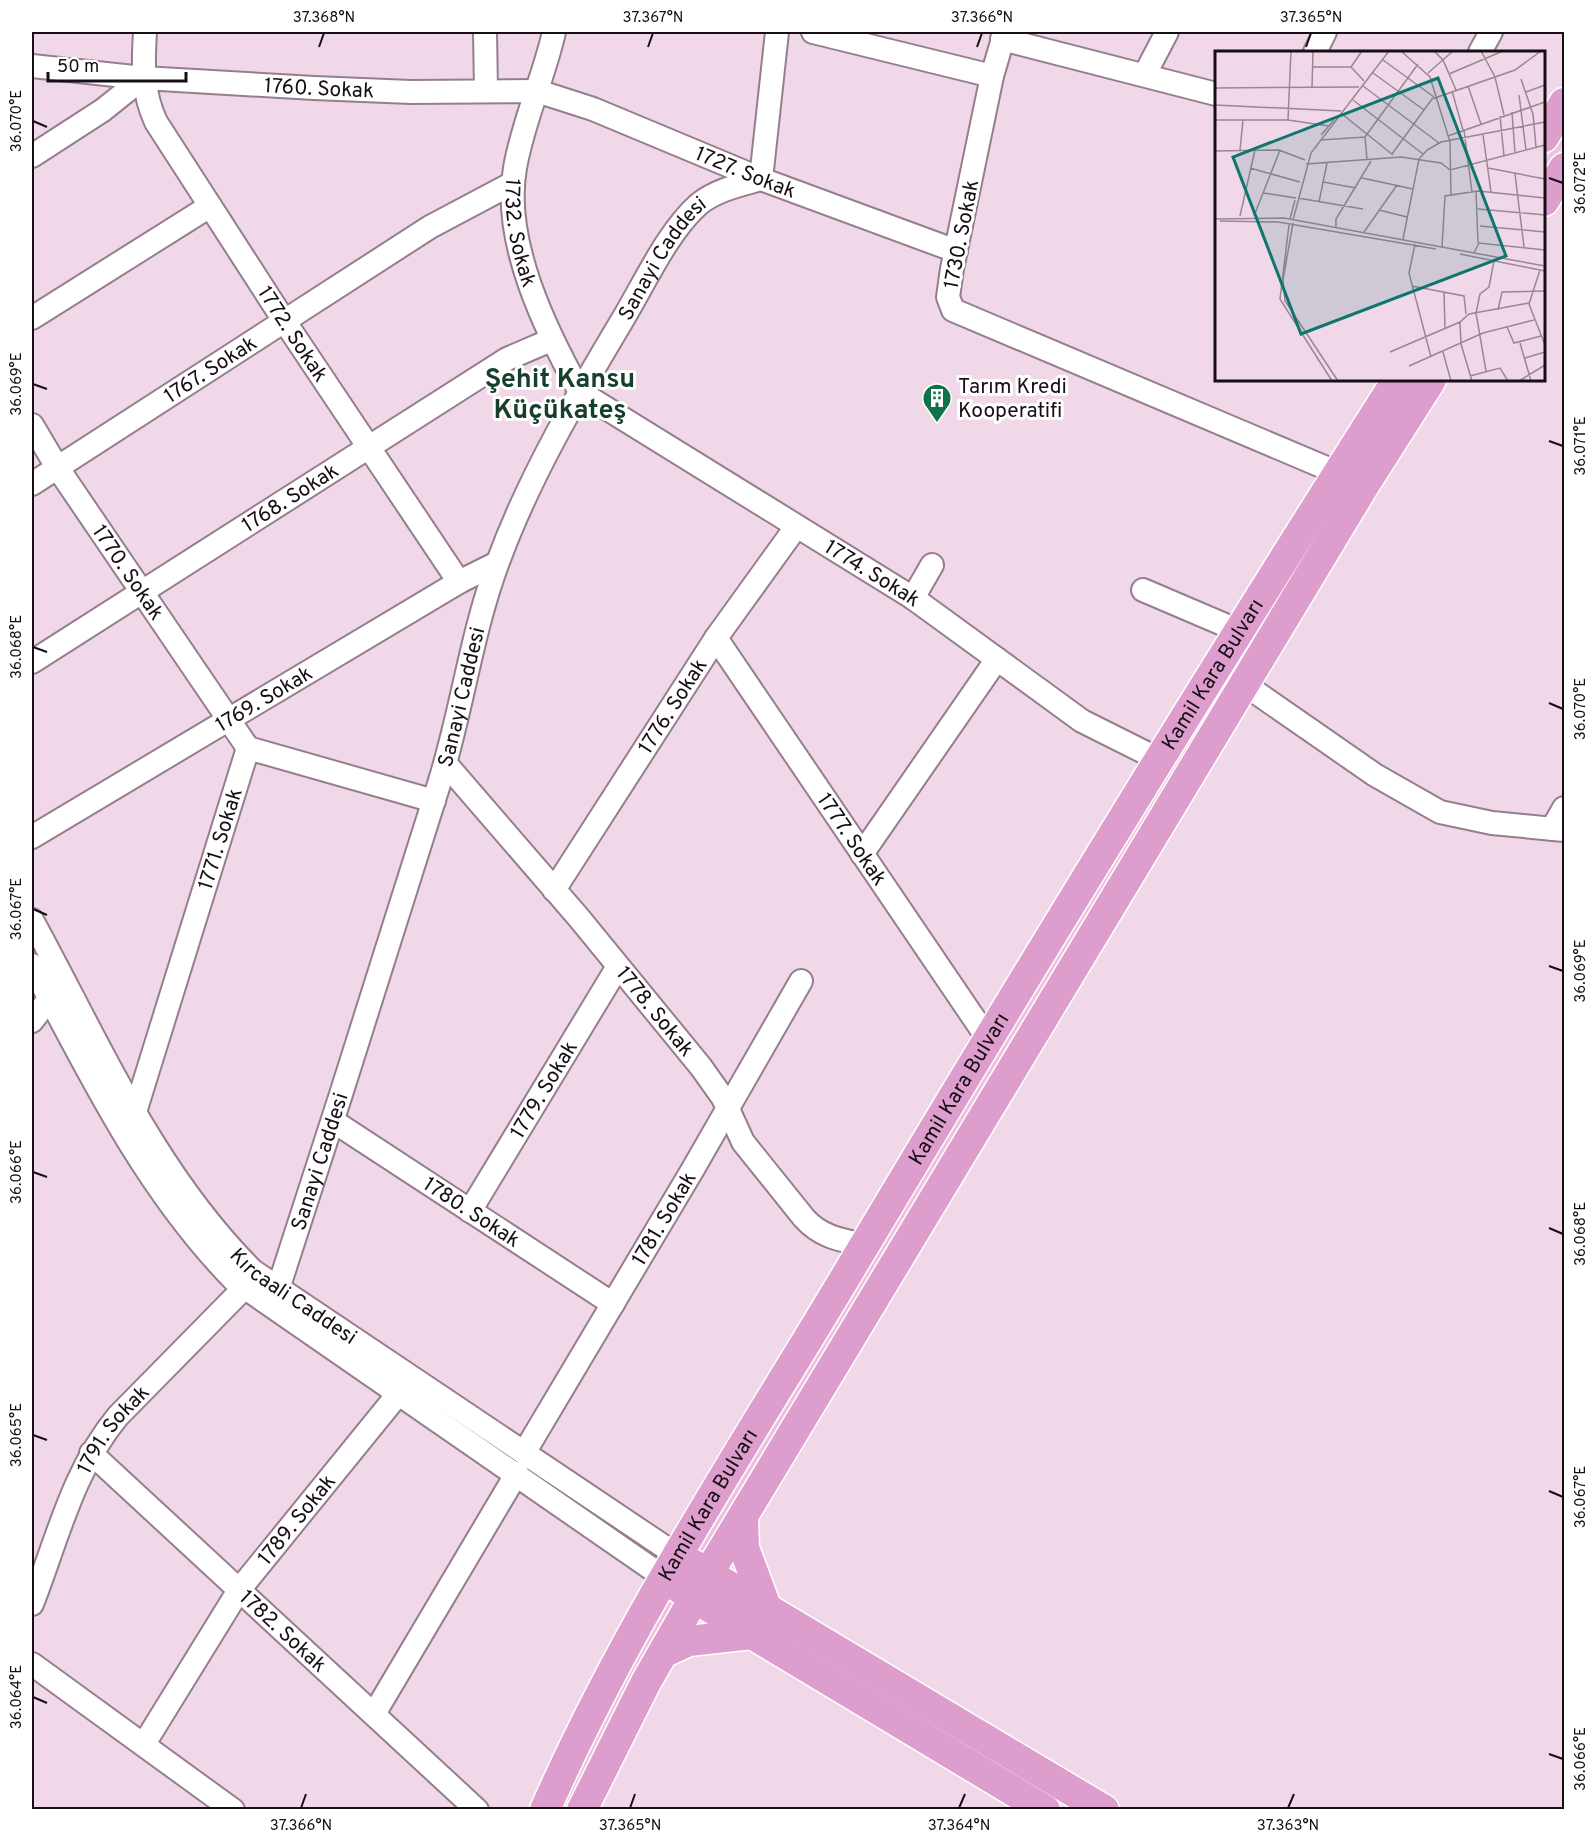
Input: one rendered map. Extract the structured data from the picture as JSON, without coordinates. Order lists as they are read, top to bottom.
{
  "streets": {
    "main road": ["Kamil Kara Bulvarı"],
    "street": [
      "1760. Sokak",
      "1727. Sokak",
      "1732. Sokak",
      "1730. Sokak",
      "Sanayi Caddesi",
      "1772. Sokak",
      "1767. Sokak",
      "1768. Sokak",
      "1770. Sokak",
      "1774. Sokak",
      "1769. Sokak",
      "1776. Sokak",
      "1771. Sokak",
      "1777. Sokak",
      "1778. Sokak",
      "1779. Sokak",
      "1780. Sokak",
      "1781. Sokak",
      "Kırcaali Caddesi",
      "1791. Sokak",
      "1789. Sokak",
      "1782. Sokak"
    ]
  },
  "crossings": [
    ["1760. Sokak", "1727. Sokak"],
    ["1760. Sokak", "1732. Sokak"],
    ["1760. Sokak", "1772. Sokak"],
    ["1727. Sokak", "1732. Sokak"],
    ["1727. Sokak", "1730. Sokak"],
    ["1727. Sokak", "Sanayi Caddesi"],
    ["1732. Sokak", "Sanayi Caddesi"],
    ["1732. Sokak", "1767. Sokak"],
    ["1732. Sokak", "1768. Sokak"],
    ["1732. Sokak", "1774. Sokak"],
    ["1730. Sokak", "Kamil Kara Bulvarı"],
    ["Sanayi Caddesi", "1774. Sokak"],
    ["Sanayi Caddesi", "1769. Sokak"],
    ["Sanayi Caddesi", "1778. Sokak"],
    ["Sanayi Caddesi", "1780. Sokak"],
    ["Sanayi Caddesi", "Kırcaali Caddesi"],
    ["1772. Sokak", "1767. Sokak"],
    ["1772. Sokak", "1768. Sokak"],
    ["1772. Sokak", "1769. Sokak"],
    ["1767. Sokak", "1770. Sokak"],
    ["1768. Sokak", "1770. Sokak"],
    ["1770. Sokak", "1769. Sokak"],
    ["1770. Sokak", "1771. Sokak"],
    ["1774. Sokak", "Kamil Kara Bulvarı"],
    ["1774. Sokak", "1776. Sokak"],
    ["Kamil Kara Bulvarı", "1777. Sokak"],
    ["Kamil Kara Bulvarı", "1778. Sokak"],
    ["Kamil Kara Bulvarı", "Kırcaali Caddesi"],
    ["1776. Sokak", "1777. Sokak"],
    ["1776. Sokak", "1778. Sokak"],
    ["1771. Sokak", "Kırcaali Caddesi"],
    ["1778. Sokak", "1779. Sokak"],
    ["1778. Sokak", "1781. Sokak"],
    ["1779. Sokak", "1780. Sokak"],
    ["1780. Sokak", "1781. Sokak"],
    ["1781. Sokak", "Kırcaali Caddesi"],
    ["1781. Sokak", "1782. Sokak"],
    ["Kırcaali Caddesi", "1791. Sokak"],
    ["Kırcaali Caddesi", "1789. Sokak"],
    ["1791. Sokak", "1782. Sokak"],
    ["1789. Sokak", "1782. Sokak"]
  ],
  "districts": ["Şehit Kansu Küçükateş"],
  "places": {
    "building": ["Tarım Kredi Kooperatifi"]
  },
  "scale_bar": "50 m",
  "coordinates": [
    "37.368°N",
    "37.367°N",
    "37.366°N",
    "37.365°N",
    "36.070°E",
    "36.072°E",
    "36.069°E",
    "36.071°E",
    "36.068°E",
    "36.067°E",
    "36.066°E",
    "36.065°E",
    "36.064°E",
    "37.364°N",
    "37.363°N"
  ]
}
